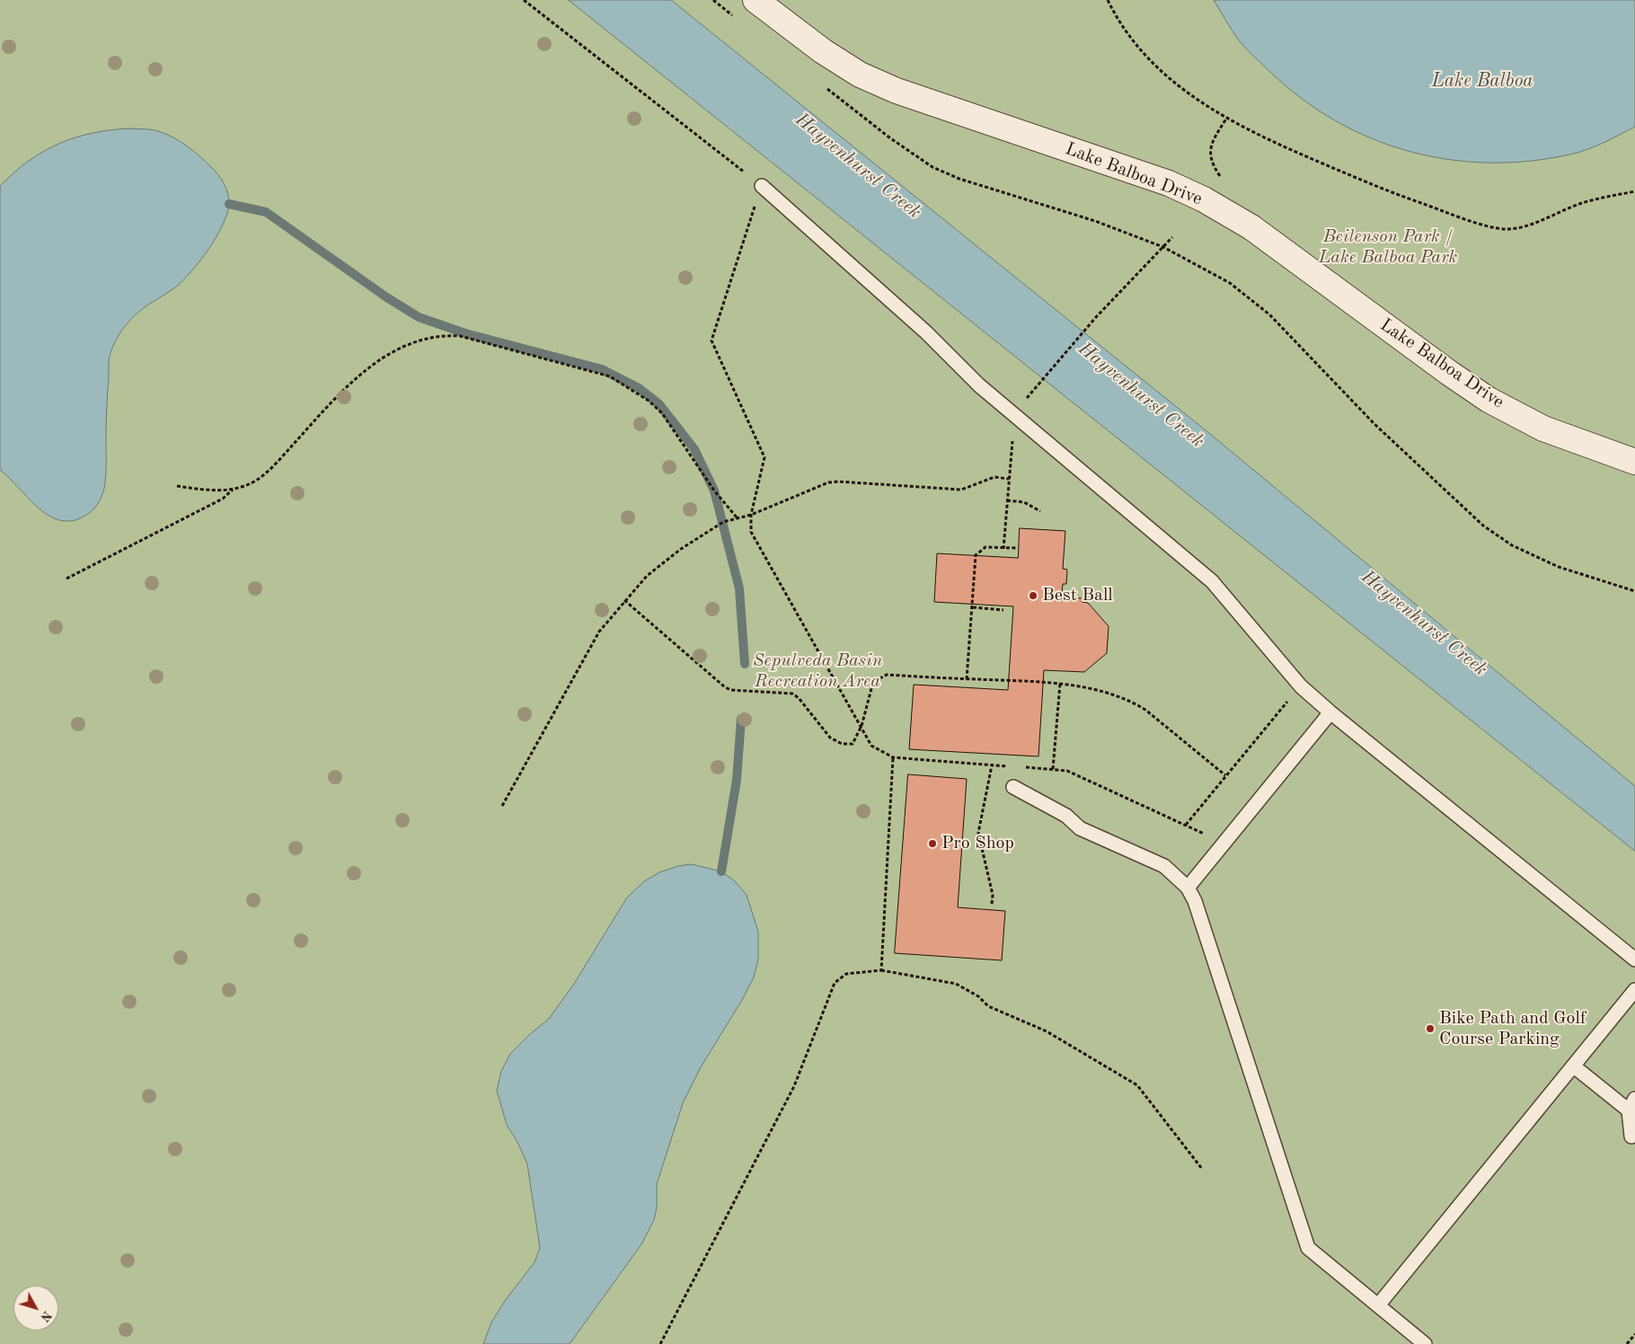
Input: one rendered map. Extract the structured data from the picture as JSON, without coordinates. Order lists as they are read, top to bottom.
{
  "streets": {
    "street": ["Lake Balboa Drive"]
  },
  "water": ["Lake Balboa", "Hayvenhurst Creek"],
  "parks": ["Beilenson Park / Lake Balboa Park", "Sepulveda Basin Recreation Area"],
  "places": ["Best Ball", "Pro Shop", "Bike Path and Golf Course Parking"],
  "north": "bottom right"
}
